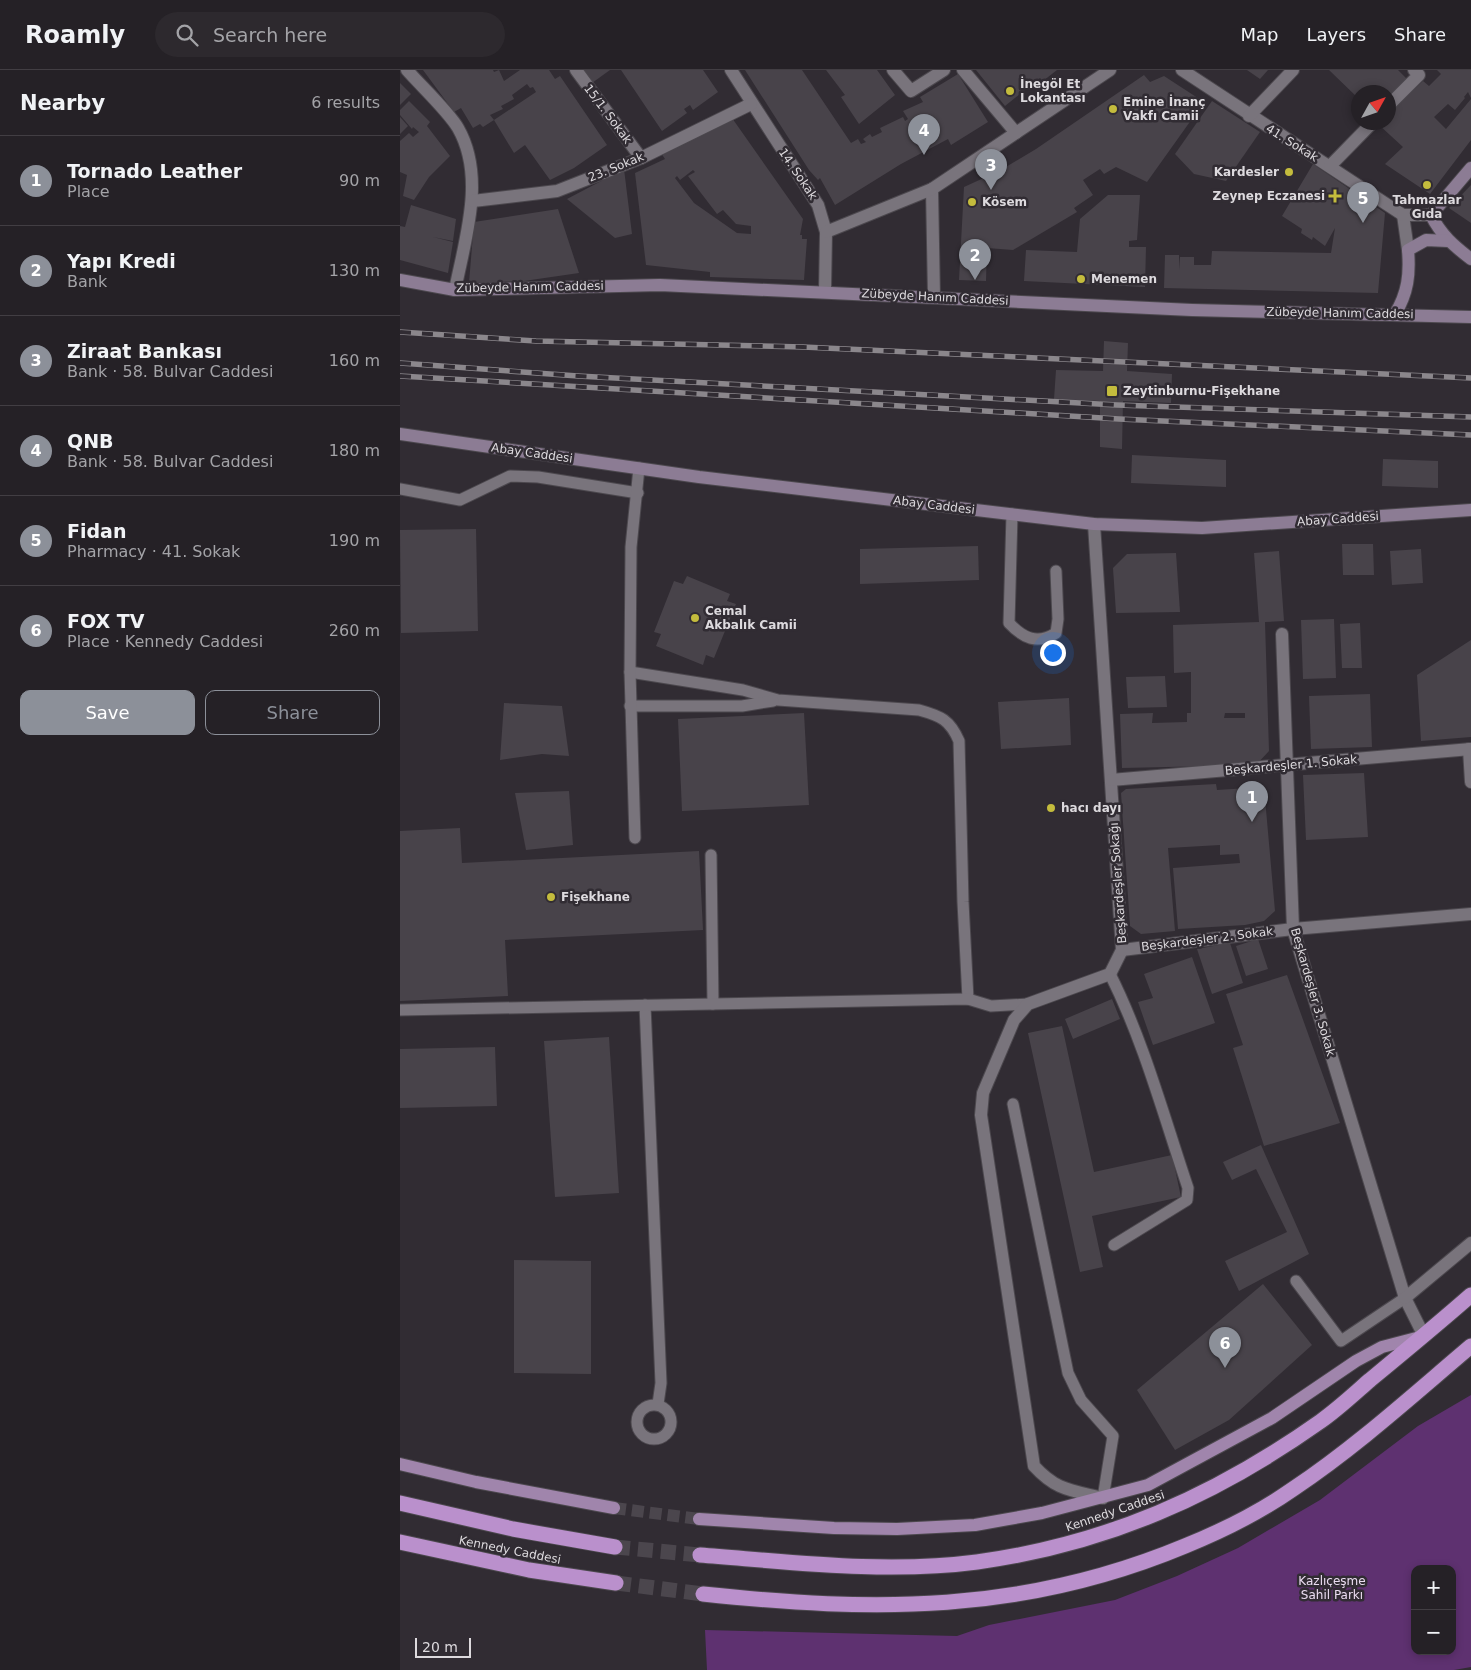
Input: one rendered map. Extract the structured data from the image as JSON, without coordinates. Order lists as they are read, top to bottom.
{
  "streets": {
    "highway": ["Kennedy Caddesi"],
    "main road": ["Zübeyde Hanım Caddesi", "Abay Caddesi"],
    "street": [
      "15/1. Sokak",
      "41. Sokak",
      "23. Sokak",
      "14. Sokak",
      "Beşkardeşler 1. Sokak",
      "Beşkardeşler Sokağı",
      "Beşkardeşler 2. Sokak",
      "Beşkardeşler 3. Sokak"
    ]
  },
  "crossings": [
    ["15/1. Sokak", "23. Sokak"],
    ["23. Sokak", "14. Sokak"],
    ["14. Sokak", "Zübeyde Hanım Caddesi"],
    ["Abay Caddesi", "Beşkardeşler Sokağı"],
    ["Beşkardeşler 1. Sokak", "Beşkardeşler Sokağı"],
    ["Beşkardeşler 1. Sokak", "Beşkardeşler 3. Sokak"],
    ["Beşkardeşler Sokağı", "Beşkardeşler 2. Sokak"],
    ["Beşkardeşler 2. Sokak", "Beşkardeşler 3. Sokak"],
    ["Beşkardeşler 3. Sokak", "Kennedy Caddesi"]
  ],
  "parks": ["Kazlıçeşme Sahil Parkı"],
  "places": {
    "other": [
      "İnegöl Et Lokantası",
      "Emine İnanç Vakfı Camii",
      "Kardesler",
      "Tahmazlar Gıda",
      "Kösem",
      "Menemen",
      "Cemal Akbalık Camii",
      "hacı dayı",
      "Fişekhane"
    ],
    "health": ["Zeynep Eczanesi"],
    "transit": ["Zeytinburnu-Fişekhane"]
  },
  "scale_bar": "20 m",
  "north": "top right",
  "page": {
    "header": "Roamly",
    "search": "Search here",
    "nav": ["Map", "Layers", "Share"],
    "heading": ["Nearby", "6 results"],
    "pins": [
      "4",
      "3",
      "5",
      "2",
      "1",
      "6"
    ],
    "list": [
      {
        "mark": "1",
        "name": "Tornado Leather",
        "note": "Place",
        "value": "90 m"
      },
      {
        "mark": "2",
        "name": "Yapı Kredi",
        "note": "Bank",
        "value": "130 m"
      },
      {
        "mark": "3",
        "name": "Ziraat Bankası",
        "note": "Bank · 58. Bulvar Caddesi",
        "value": "160 m"
      },
      {
        "mark": "4",
        "name": "QNB",
        "note": "Bank · 58. Bulvar Caddesi",
        "value": "180 m"
      },
      {
        "mark": "5",
        "name": "Fidan",
        "note": "Pharmacy · 41. Sokak",
        "value": "190 m"
      },
      {
        "mark": "6",
        "name": "FOX TV",
        "note": "Place · Kennedy Caddesi",
        "value": "260 m"
      }
    ],
    "buttons": ["Save", "Share"],
    "map_buttons": ["+", "−"],
    "scale": "20 m"
  }
}
